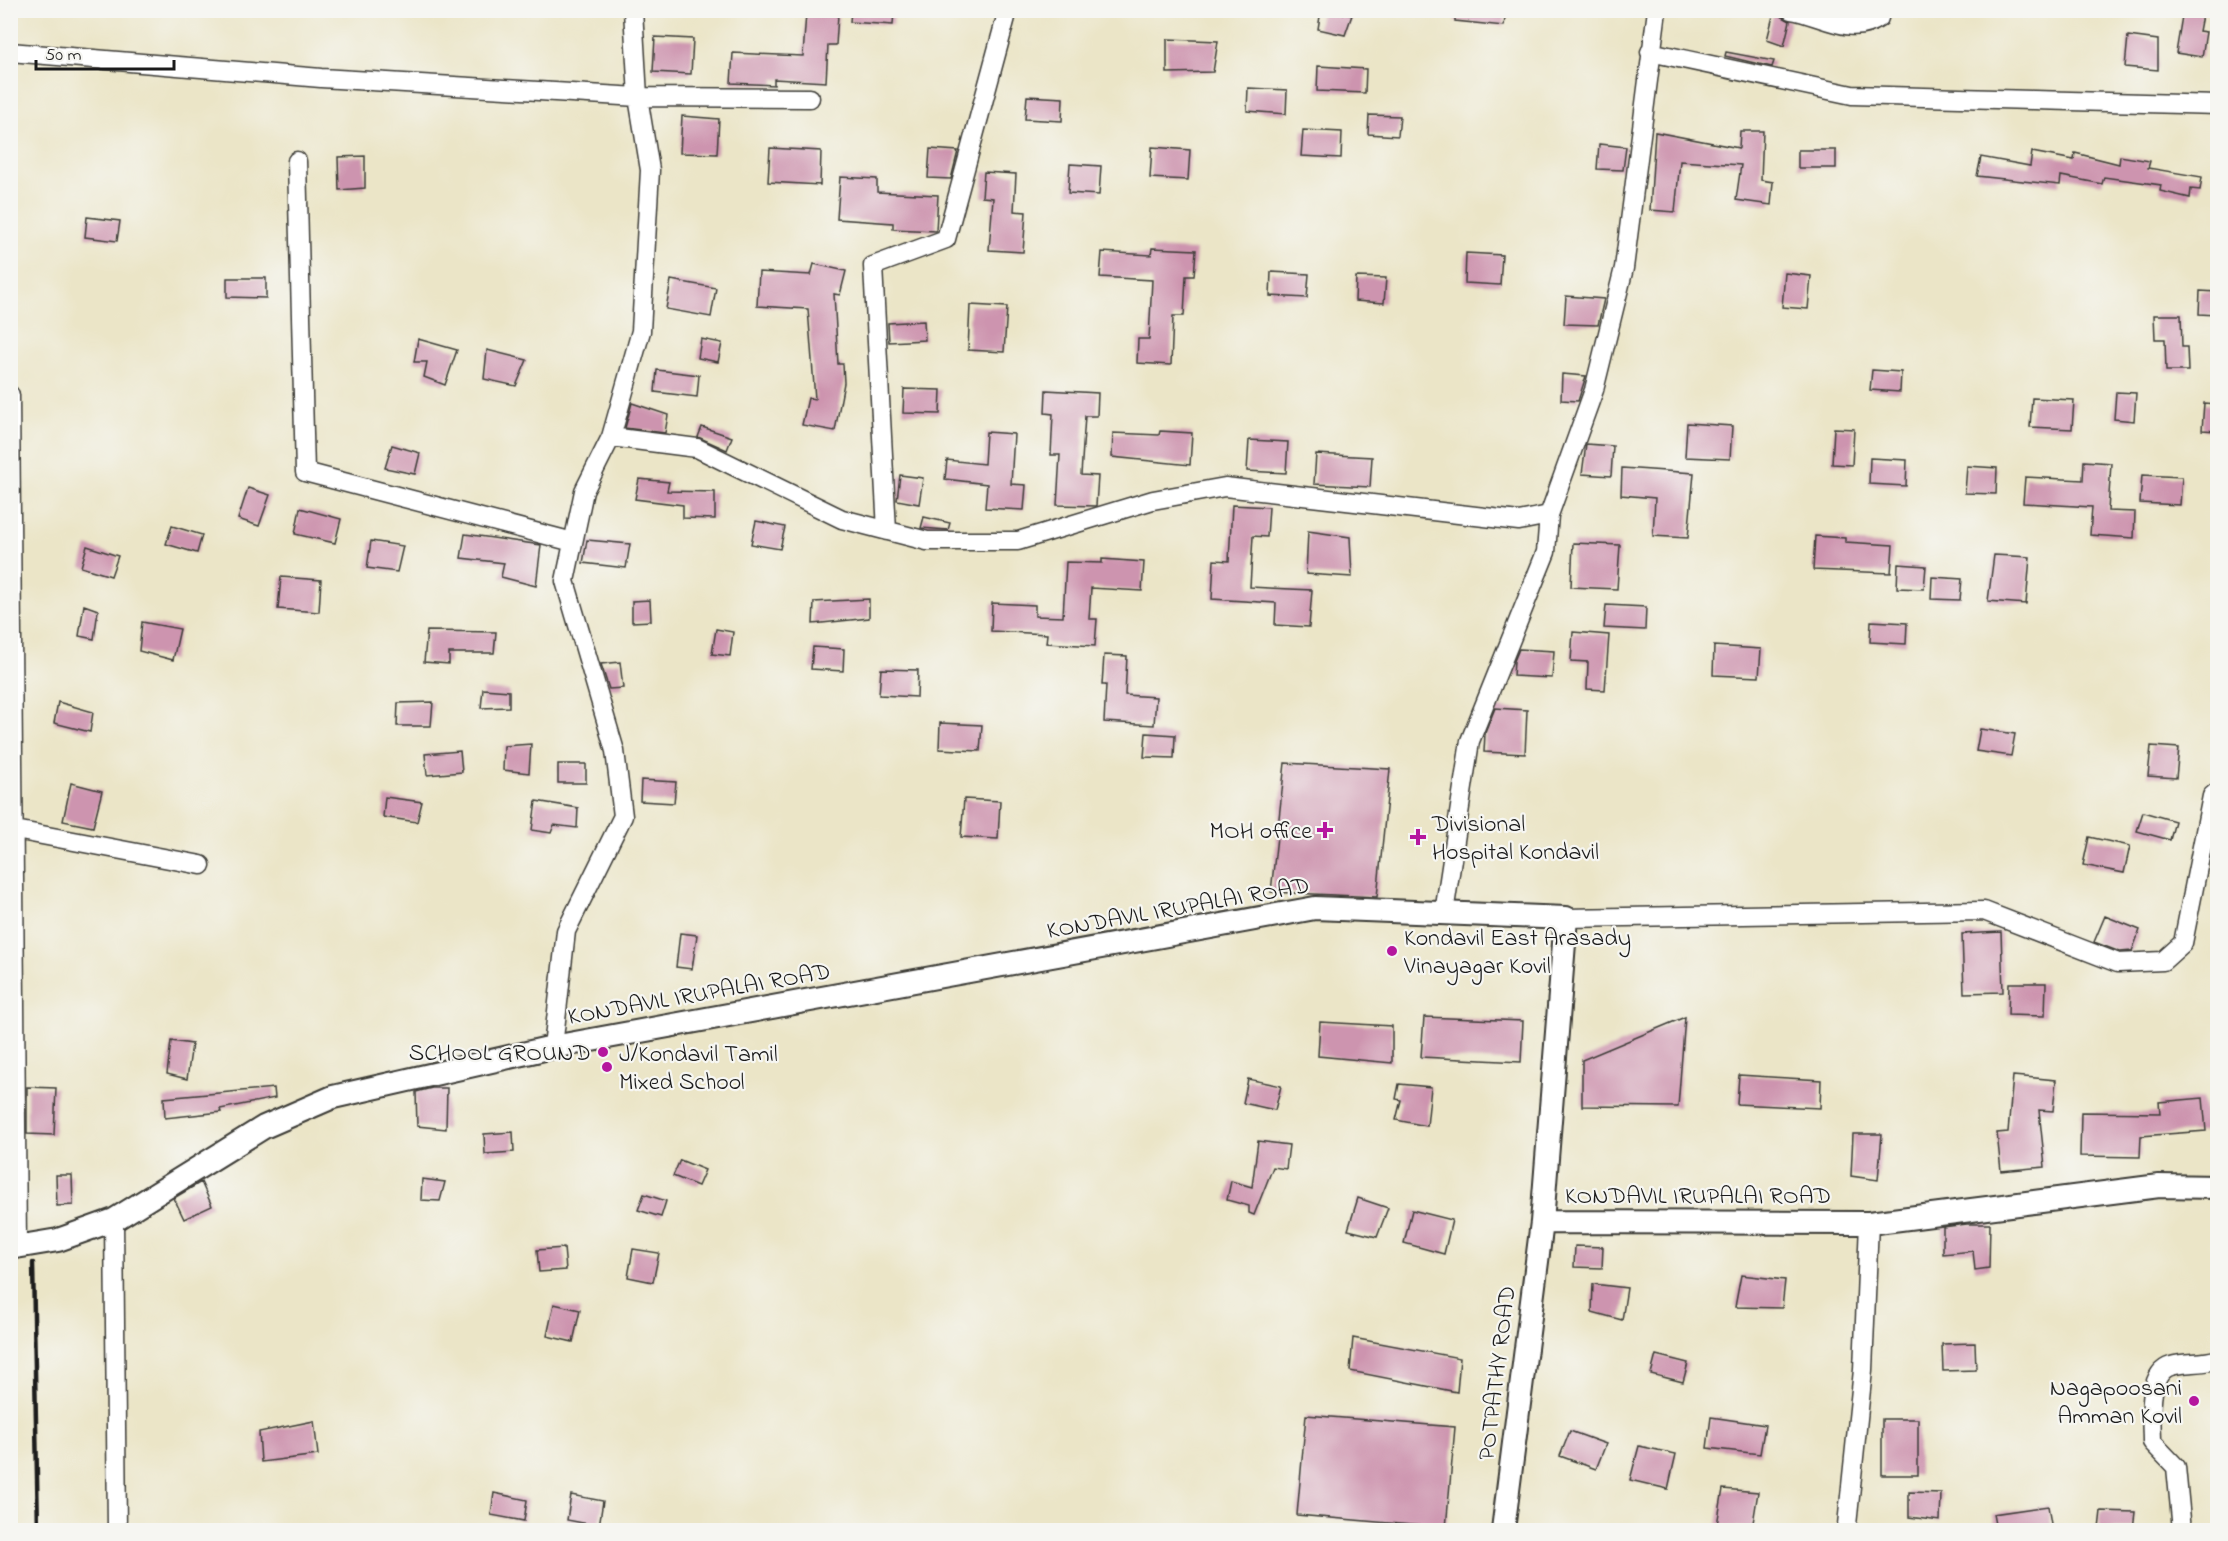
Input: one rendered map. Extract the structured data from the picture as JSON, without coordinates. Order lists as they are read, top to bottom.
{
  "streets": {
    "street": ["KONDAVIL IRUPALAI ROAD", "POTPATHY ROAD"]
  },
  "crossings": [
    ["KONDAVIL IRUPALAI ROAD", "POTPATHY ROAD"]
  ],
  "places": {
    "health": ["MOH office", "Divisional Hospital Kondavil"],
    "other": [
      "Kondavil East Arasady Vinayagar Kovil",
      "SCHOOL GROUND",
      "J/Kondavil Tamil Mixed School",
      "Nagapoosani Amman Kovil"
    ]
  },
  "scale_bar": "50 m"
}
